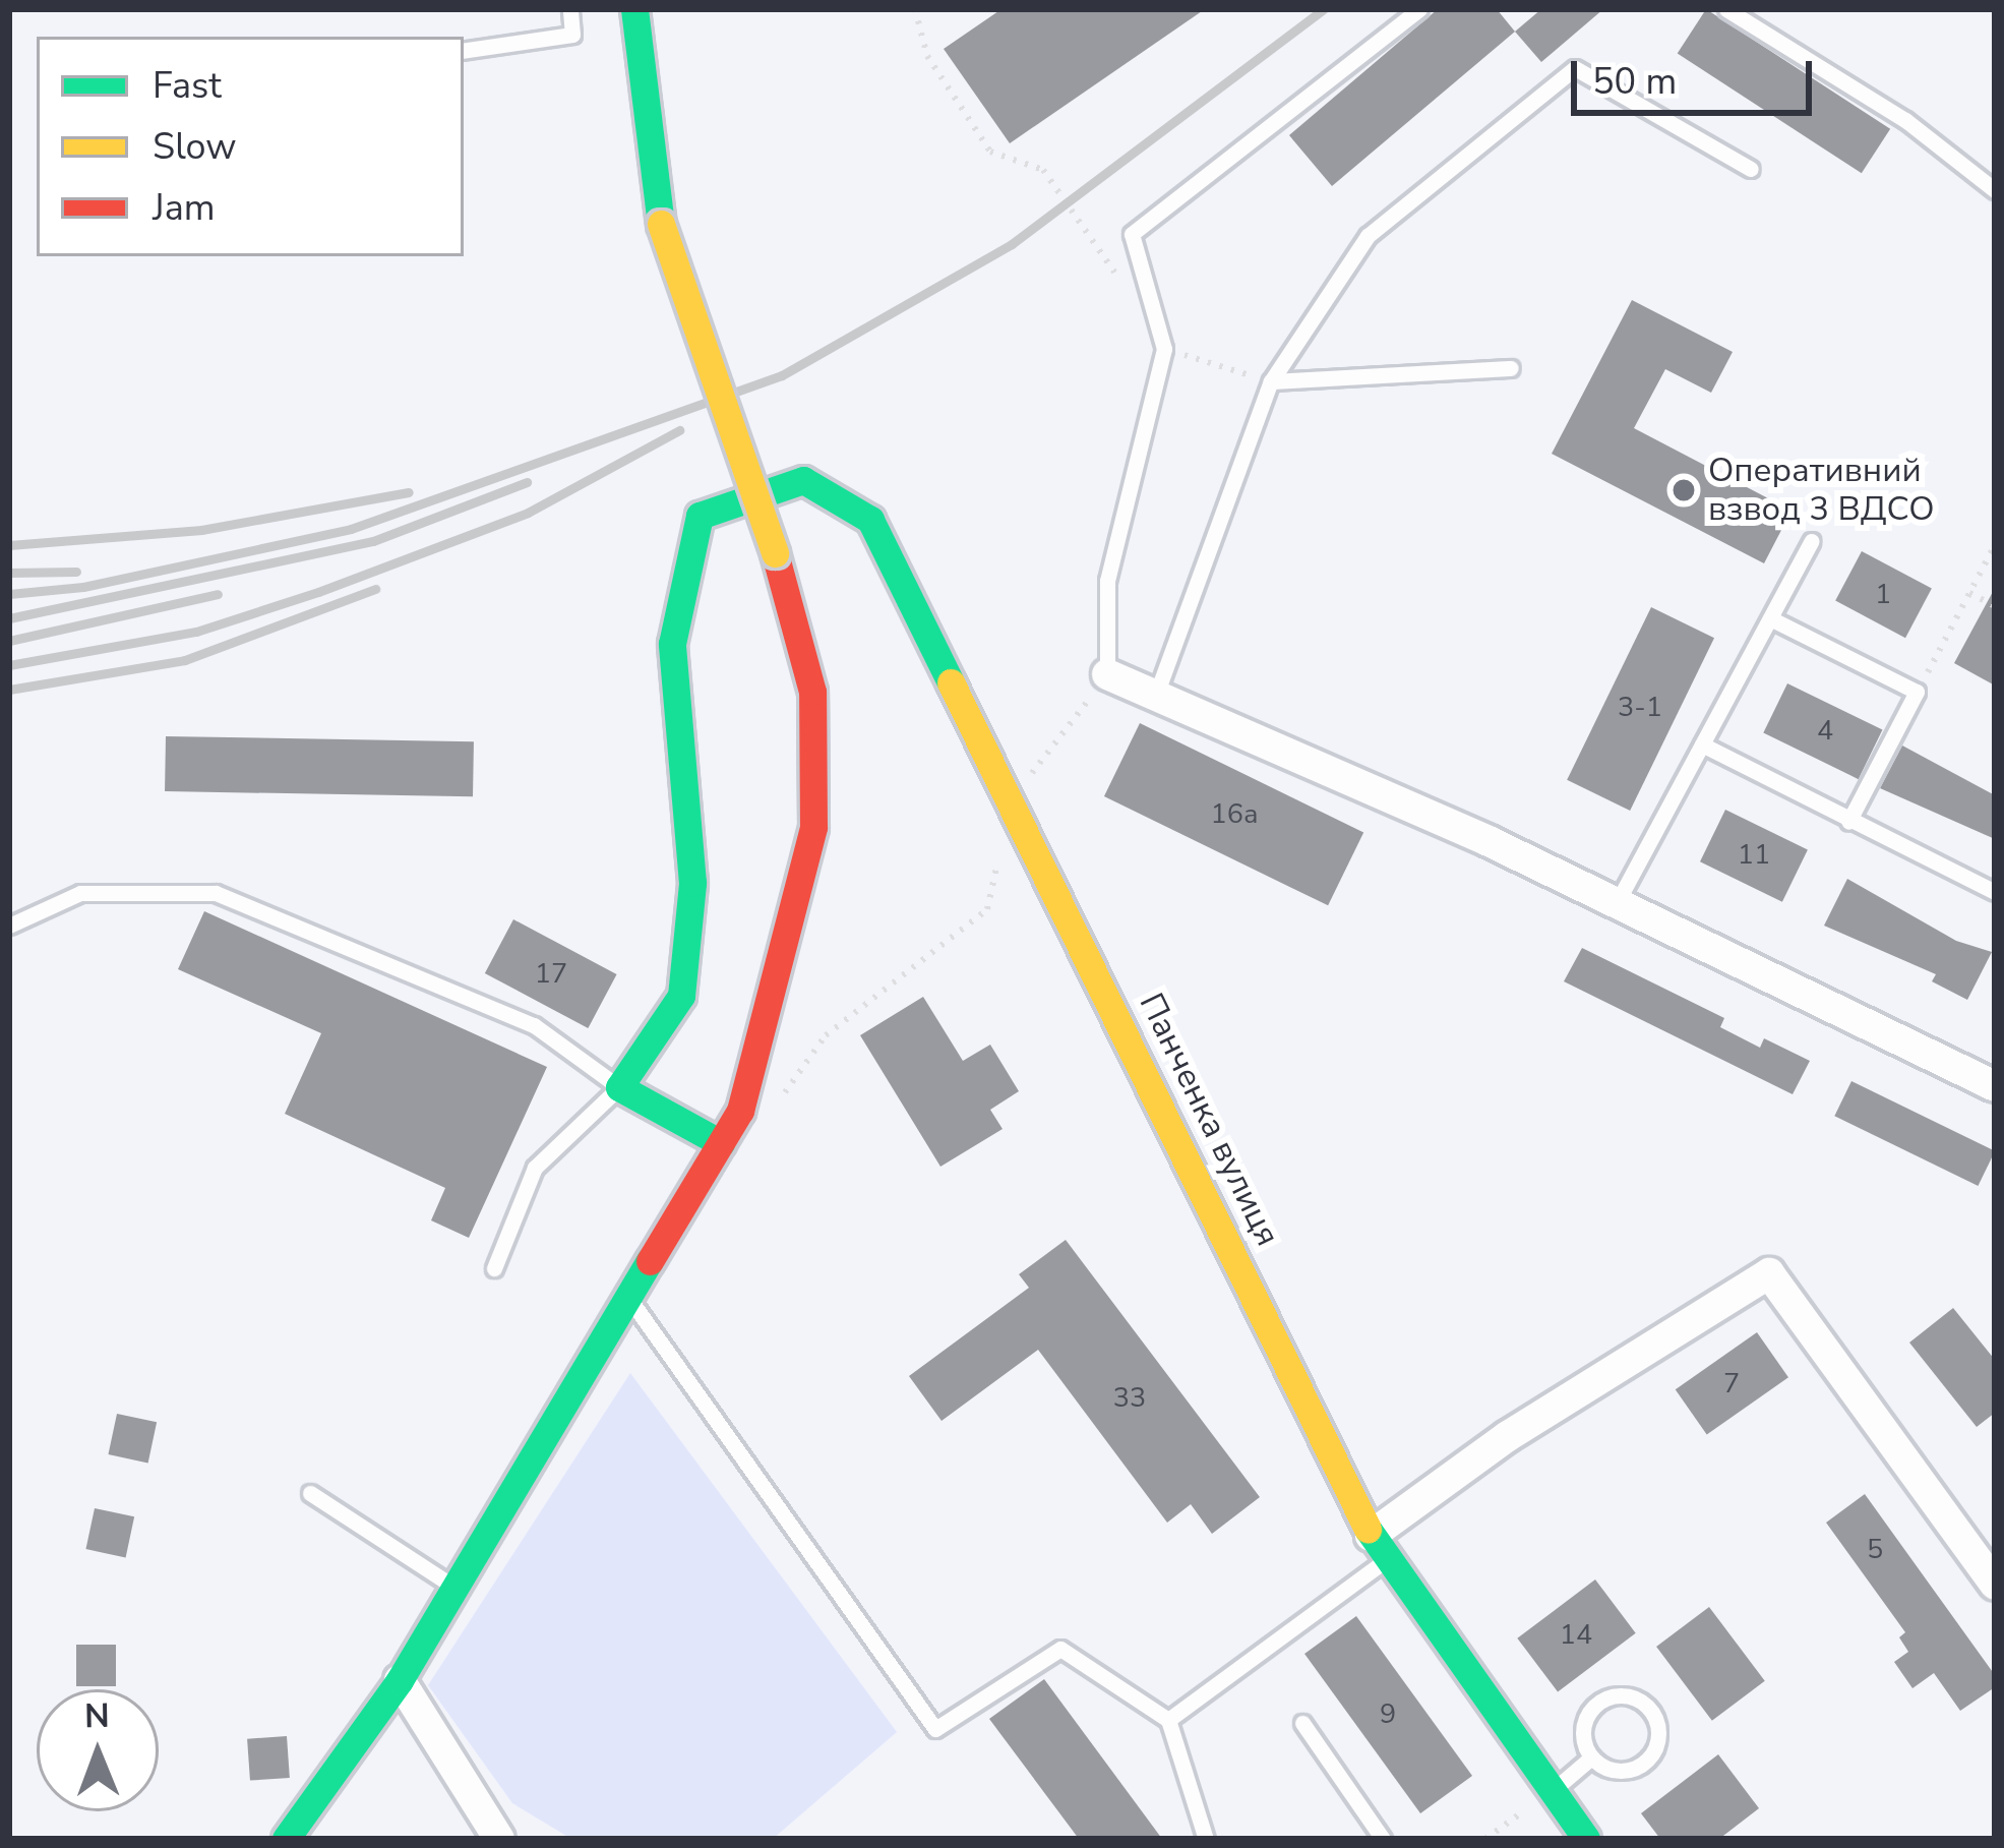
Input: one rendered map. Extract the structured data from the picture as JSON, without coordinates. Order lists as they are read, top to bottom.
{
  "streets": {
    "street": ["Панченка вулиця"]
  },
  "places": ["Оперативний взвод 3 ВДСО"],
  "house_numbers": [
    "1",
    "3-1",
    "4",
    "16а",
    "11",
    "17",
    "7",
    "33",
    "5",
    "14",
    "9"
  ],
  "legend": ["Fast", "Slow", "Jam"],
  "scale_bar": "50 m",
  "north": "top"
}
